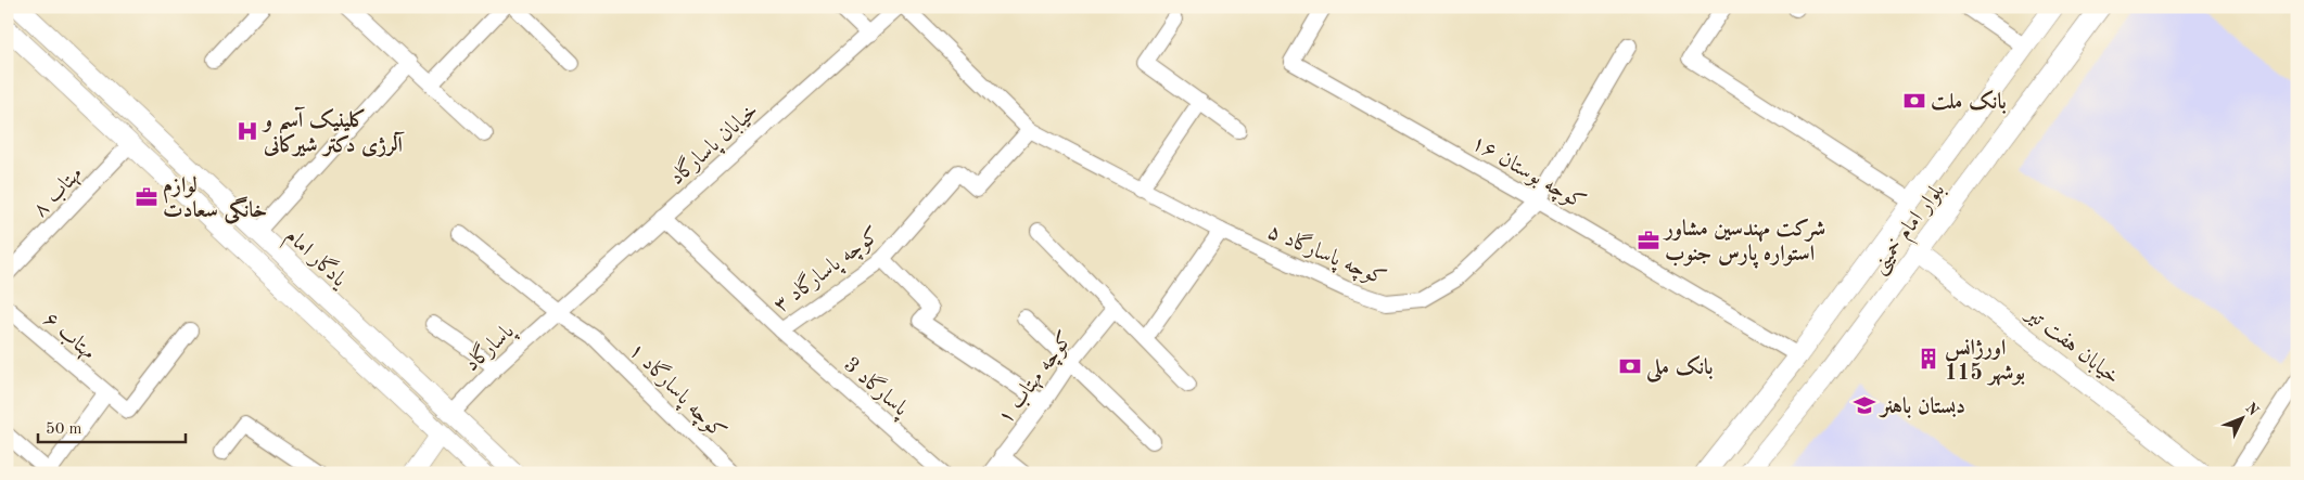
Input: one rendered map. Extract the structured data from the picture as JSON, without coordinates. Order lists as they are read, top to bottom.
{
  "streets": {
    "street": [
      "خیابان پاسارگاد",
      "کوچه بوستان ۱۶",
      "مهتاب ۸",
      "بلوار امام خمینی",
      "کوچه پاسارگاد ۵",
      "یادگار امام",
      "کوچه پاسارگاد ۳",
      "مهتاب ۶",
      "خیابان هفت تیر",
      "پاسارگاد",
      "کوچه مهتاب ۱",
      "پاسارگاد 3",
      "کوچه پاسارگاد ۱"
    ]
  },
  "crossings": [
    ["خیابان پاسارگاد", "کوچه پاسارگاد ۳"],
    ["خیابان پاسارگاد", "پاسارگاد"],
    ["خیابان پاسارگاد", "کوچه پاسارگاد ۱"],
    ["کوچه بوستان ۱۶", "بلوار امام خمینی"],
    ["کوچه بوستان ۱۶", "کوچه پاسارگاد ۵"],
    ["مهتاب ۸", "یادگار امام"],
    ["بلوار امام خمینی", "خیابان هفت تیر"],
    ["کوچه پاسارگاد ۵", "کوچه پاسارگاد ۳"],
    ["یادگار امام", "پاسارگاد"],
    ["کوچه پاسارگاد ۳", "پاسارگاد 3"],
    ["پاسارگاد", "کوچه پاسارگاد ۱"]
  ],
  "places": {
    "bank": ["بانک ملت", "بانک ملی"],
    "hospital": ["کلینیک آسم و آلرژی دکتر شیرکانی"],
    "office": ["لوازم خانگی سعادت", "شرکت مهندسین مشاور استواره پارس جنوب"],
    "building": ["اورژانس 115 بوشهر"],
    "school or university": ["دبستان باهنر"]
  },
  "scale_bar": "50 m",
  "north": "top right"
}
